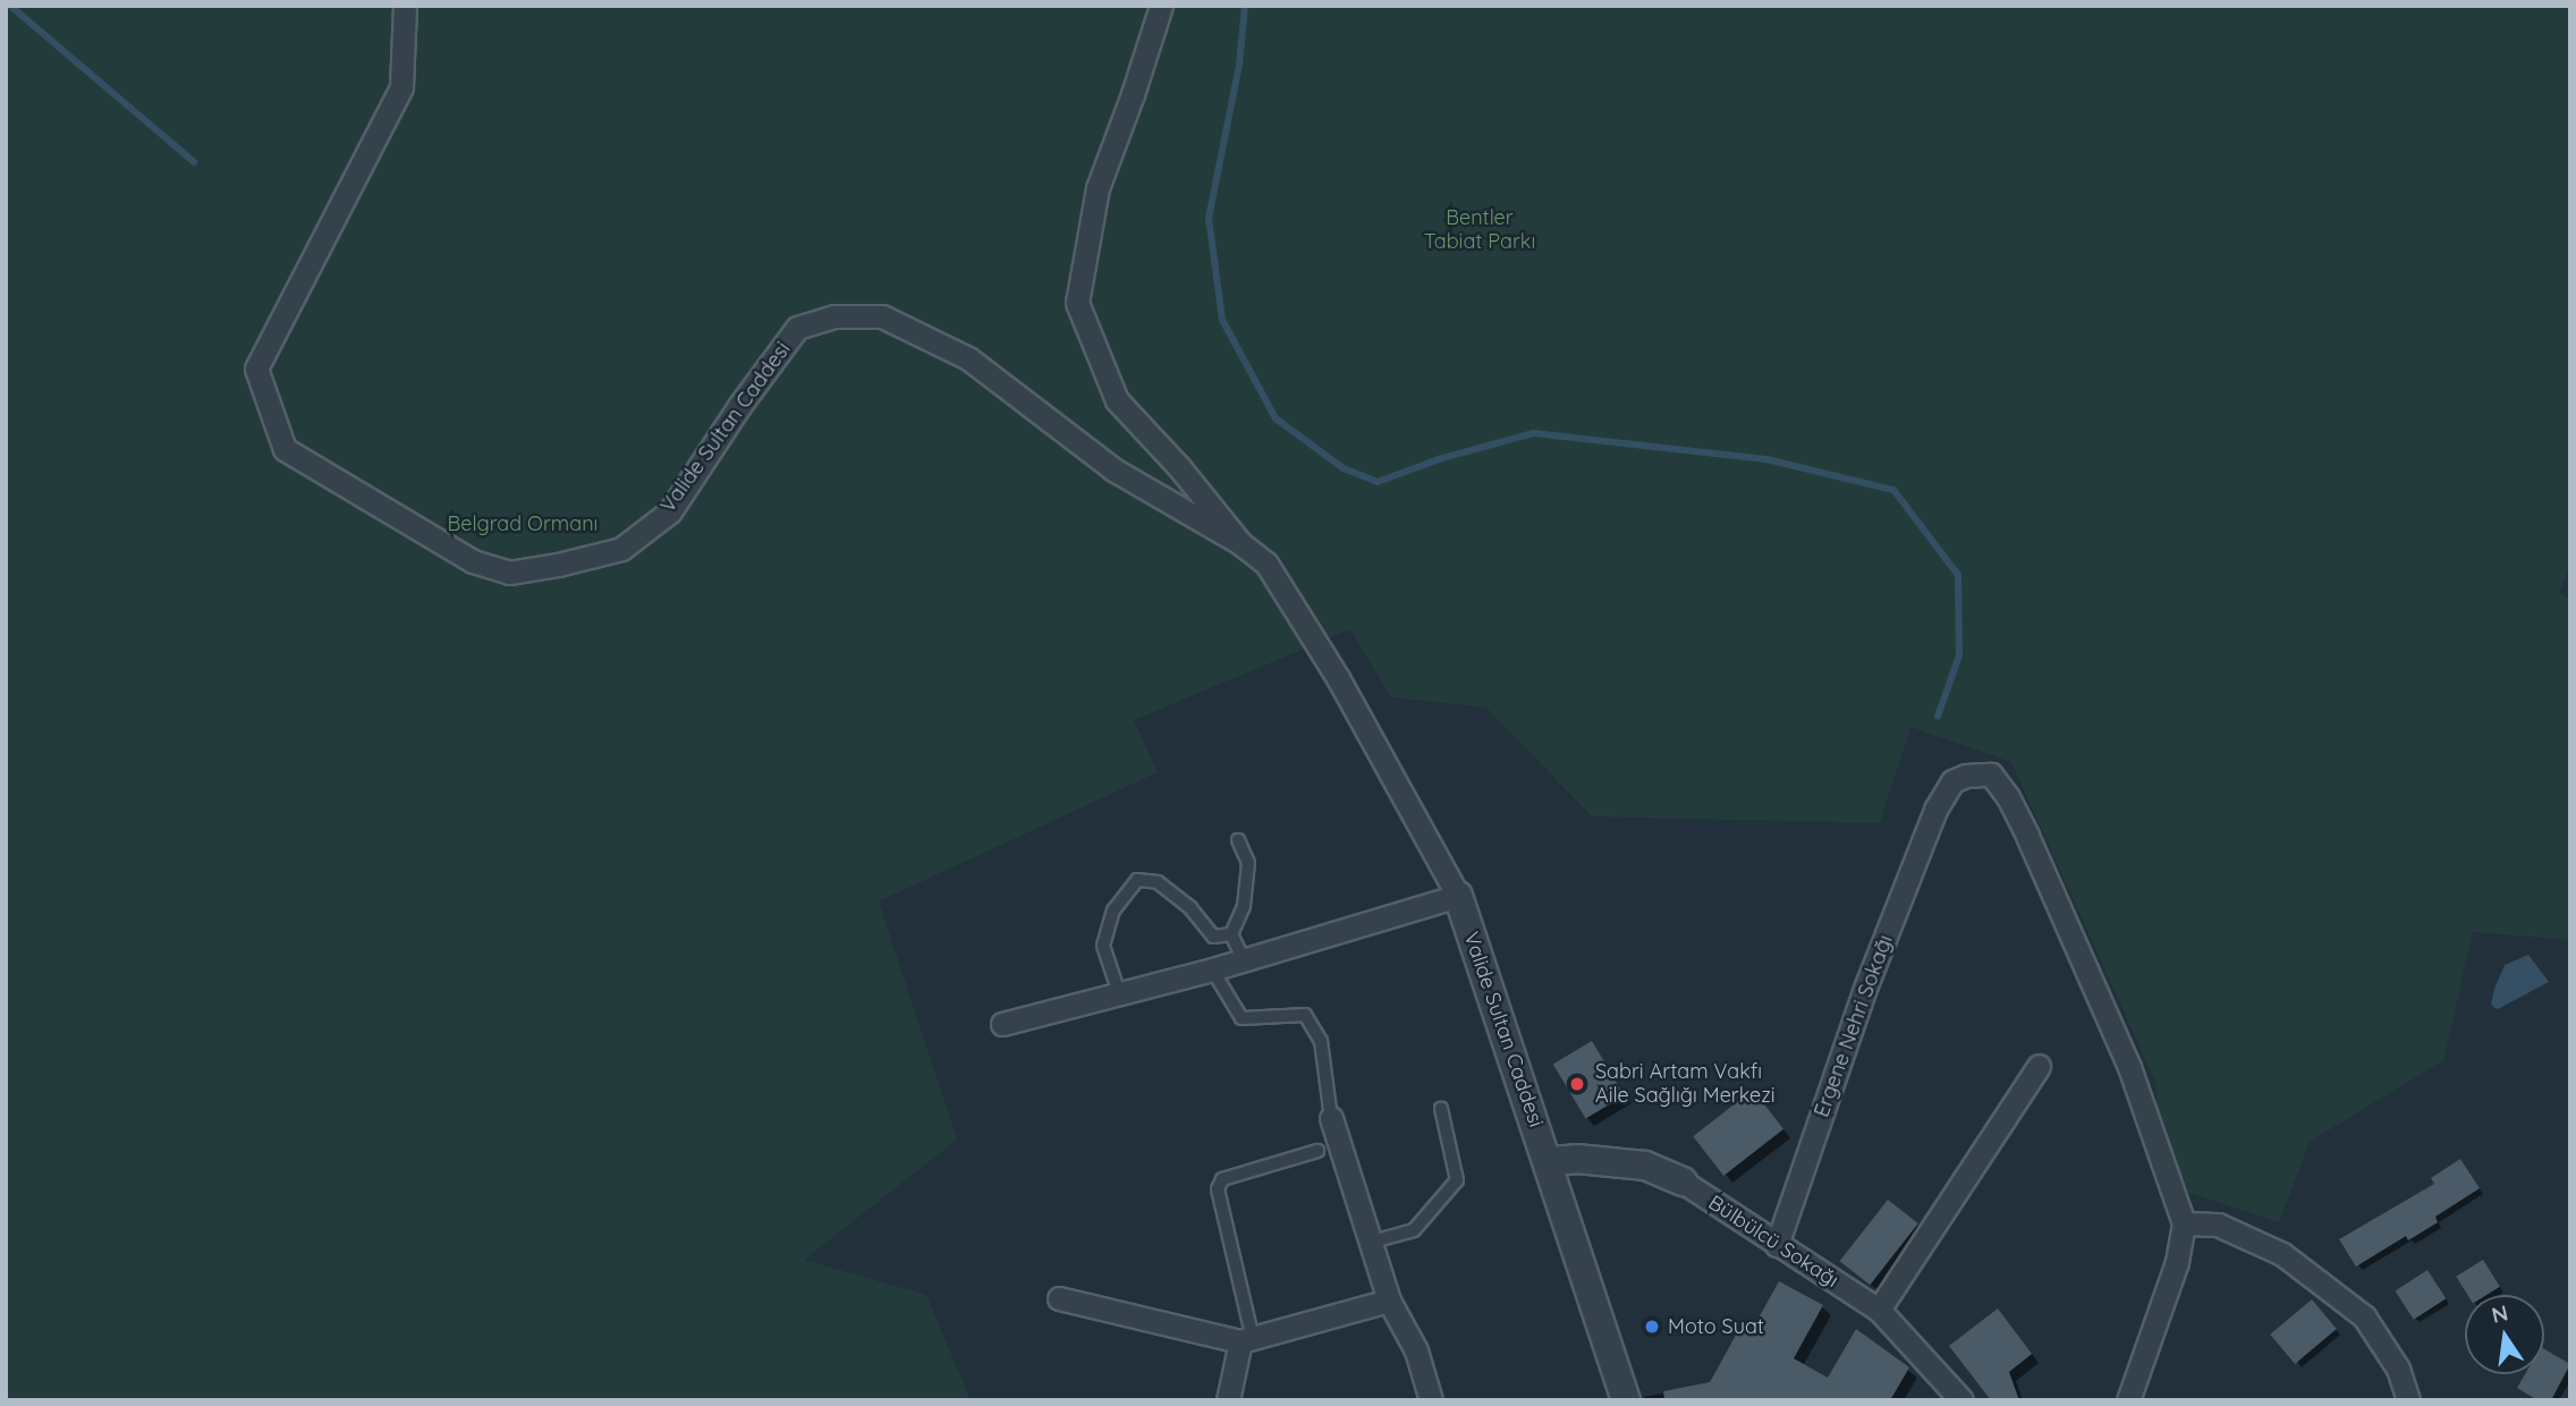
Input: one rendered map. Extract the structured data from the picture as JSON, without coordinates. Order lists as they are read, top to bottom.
{
  "streets": {
    "street": ["Valide Sultan Caddesi", "Ergene Nehri Sokağı", "Bülbülcü Sokağı"]
  },
  "crossings": [
    ["Valide Sultan Caddesi", "Bülbülcü Sokağı"],
    ["Ergene Nehri Sokağı", "Bülbülcü Sokağı"]
  ],
  "parks": ["Bentler Tabiat Parkı", "Belgrad Ormanı"],
  "places": ["Sabri Artam Vakfı Aile Sağlığı Merkezi", "Moto Suat"],
  "north": "top"
}
